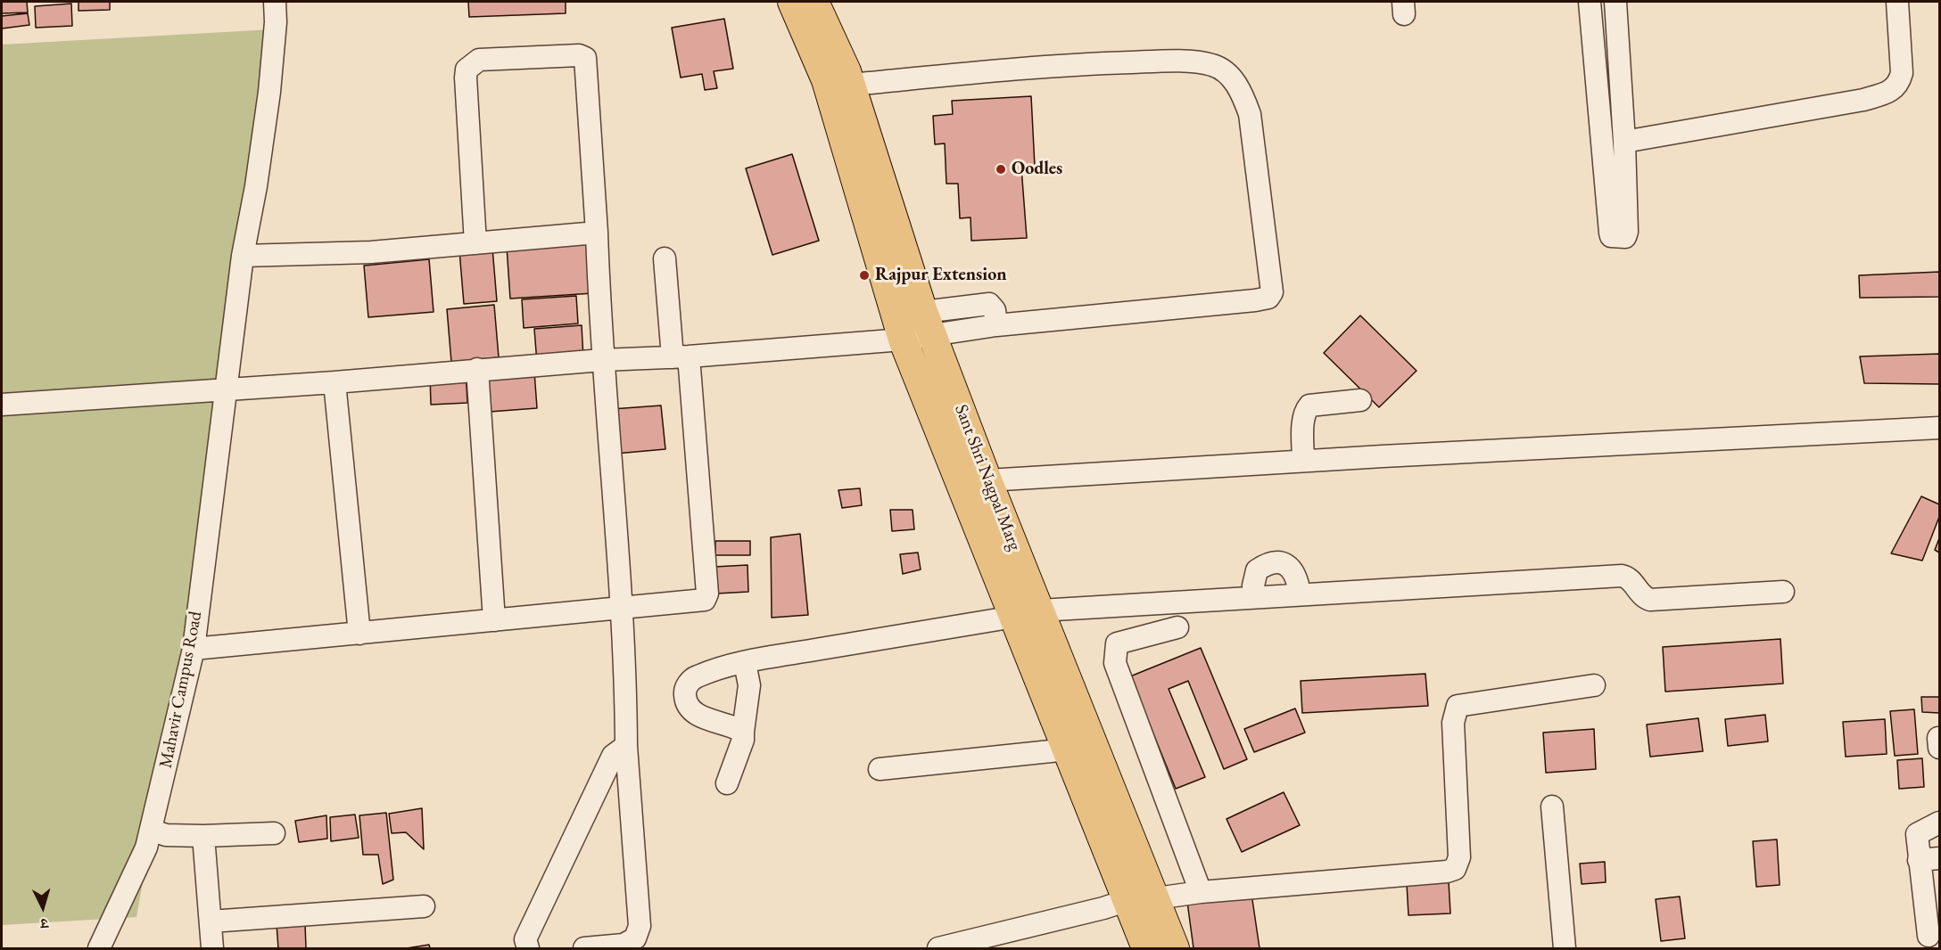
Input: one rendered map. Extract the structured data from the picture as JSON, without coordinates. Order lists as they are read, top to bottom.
{
  "streets": {
    "main road": ["Sant Shri Nagpal Marg"],
    "street": ["Mahavir Campus Road"]
  },
  "places": ["Oodles", "Rajpur Extension"],
  "north": "bottom"
}
